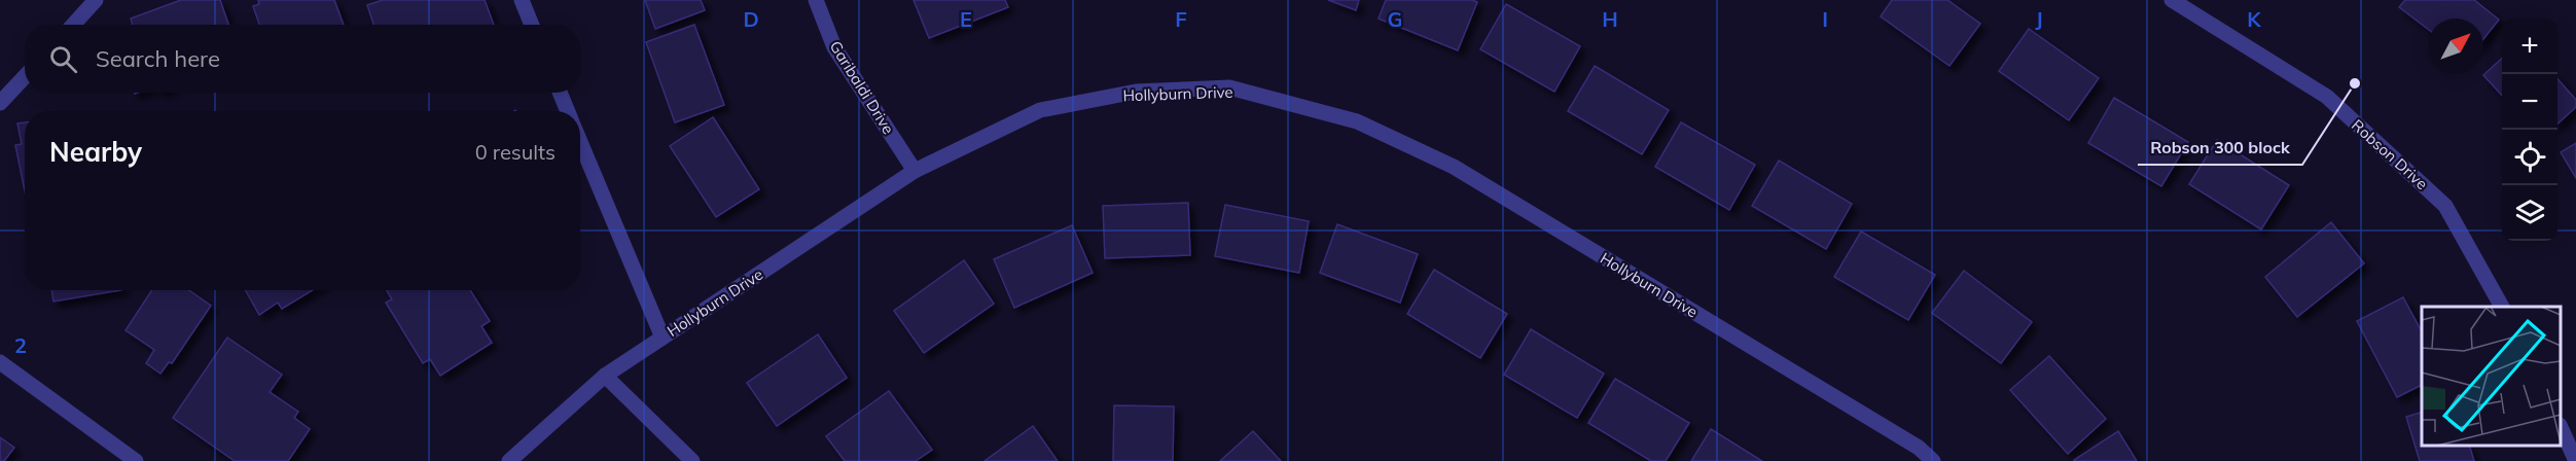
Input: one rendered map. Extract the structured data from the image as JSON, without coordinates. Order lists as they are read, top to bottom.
{
  "streets": {
    "street": ["Garibaldi Drive", "Hollyburn Drive", "Robson Drive"]
  },
  "crossings": [
    ["Garibaldi Drive", "Hollyburn Drive"]
  ],
  "places": ["Robson 300 block"],
  "north": "top right",
  "page": {
    "map_buttons": ["+", "−"],
    "search": "Search here",
    "heading": ["Nearby", "0 results"]
  },
  "grid": {
    "columns": [
      "D",
      "E",
      "F",
      "G",
      "H",
      "I",
      "J",
      "K"
    ],
    "rows": ["2"]
  }
}
